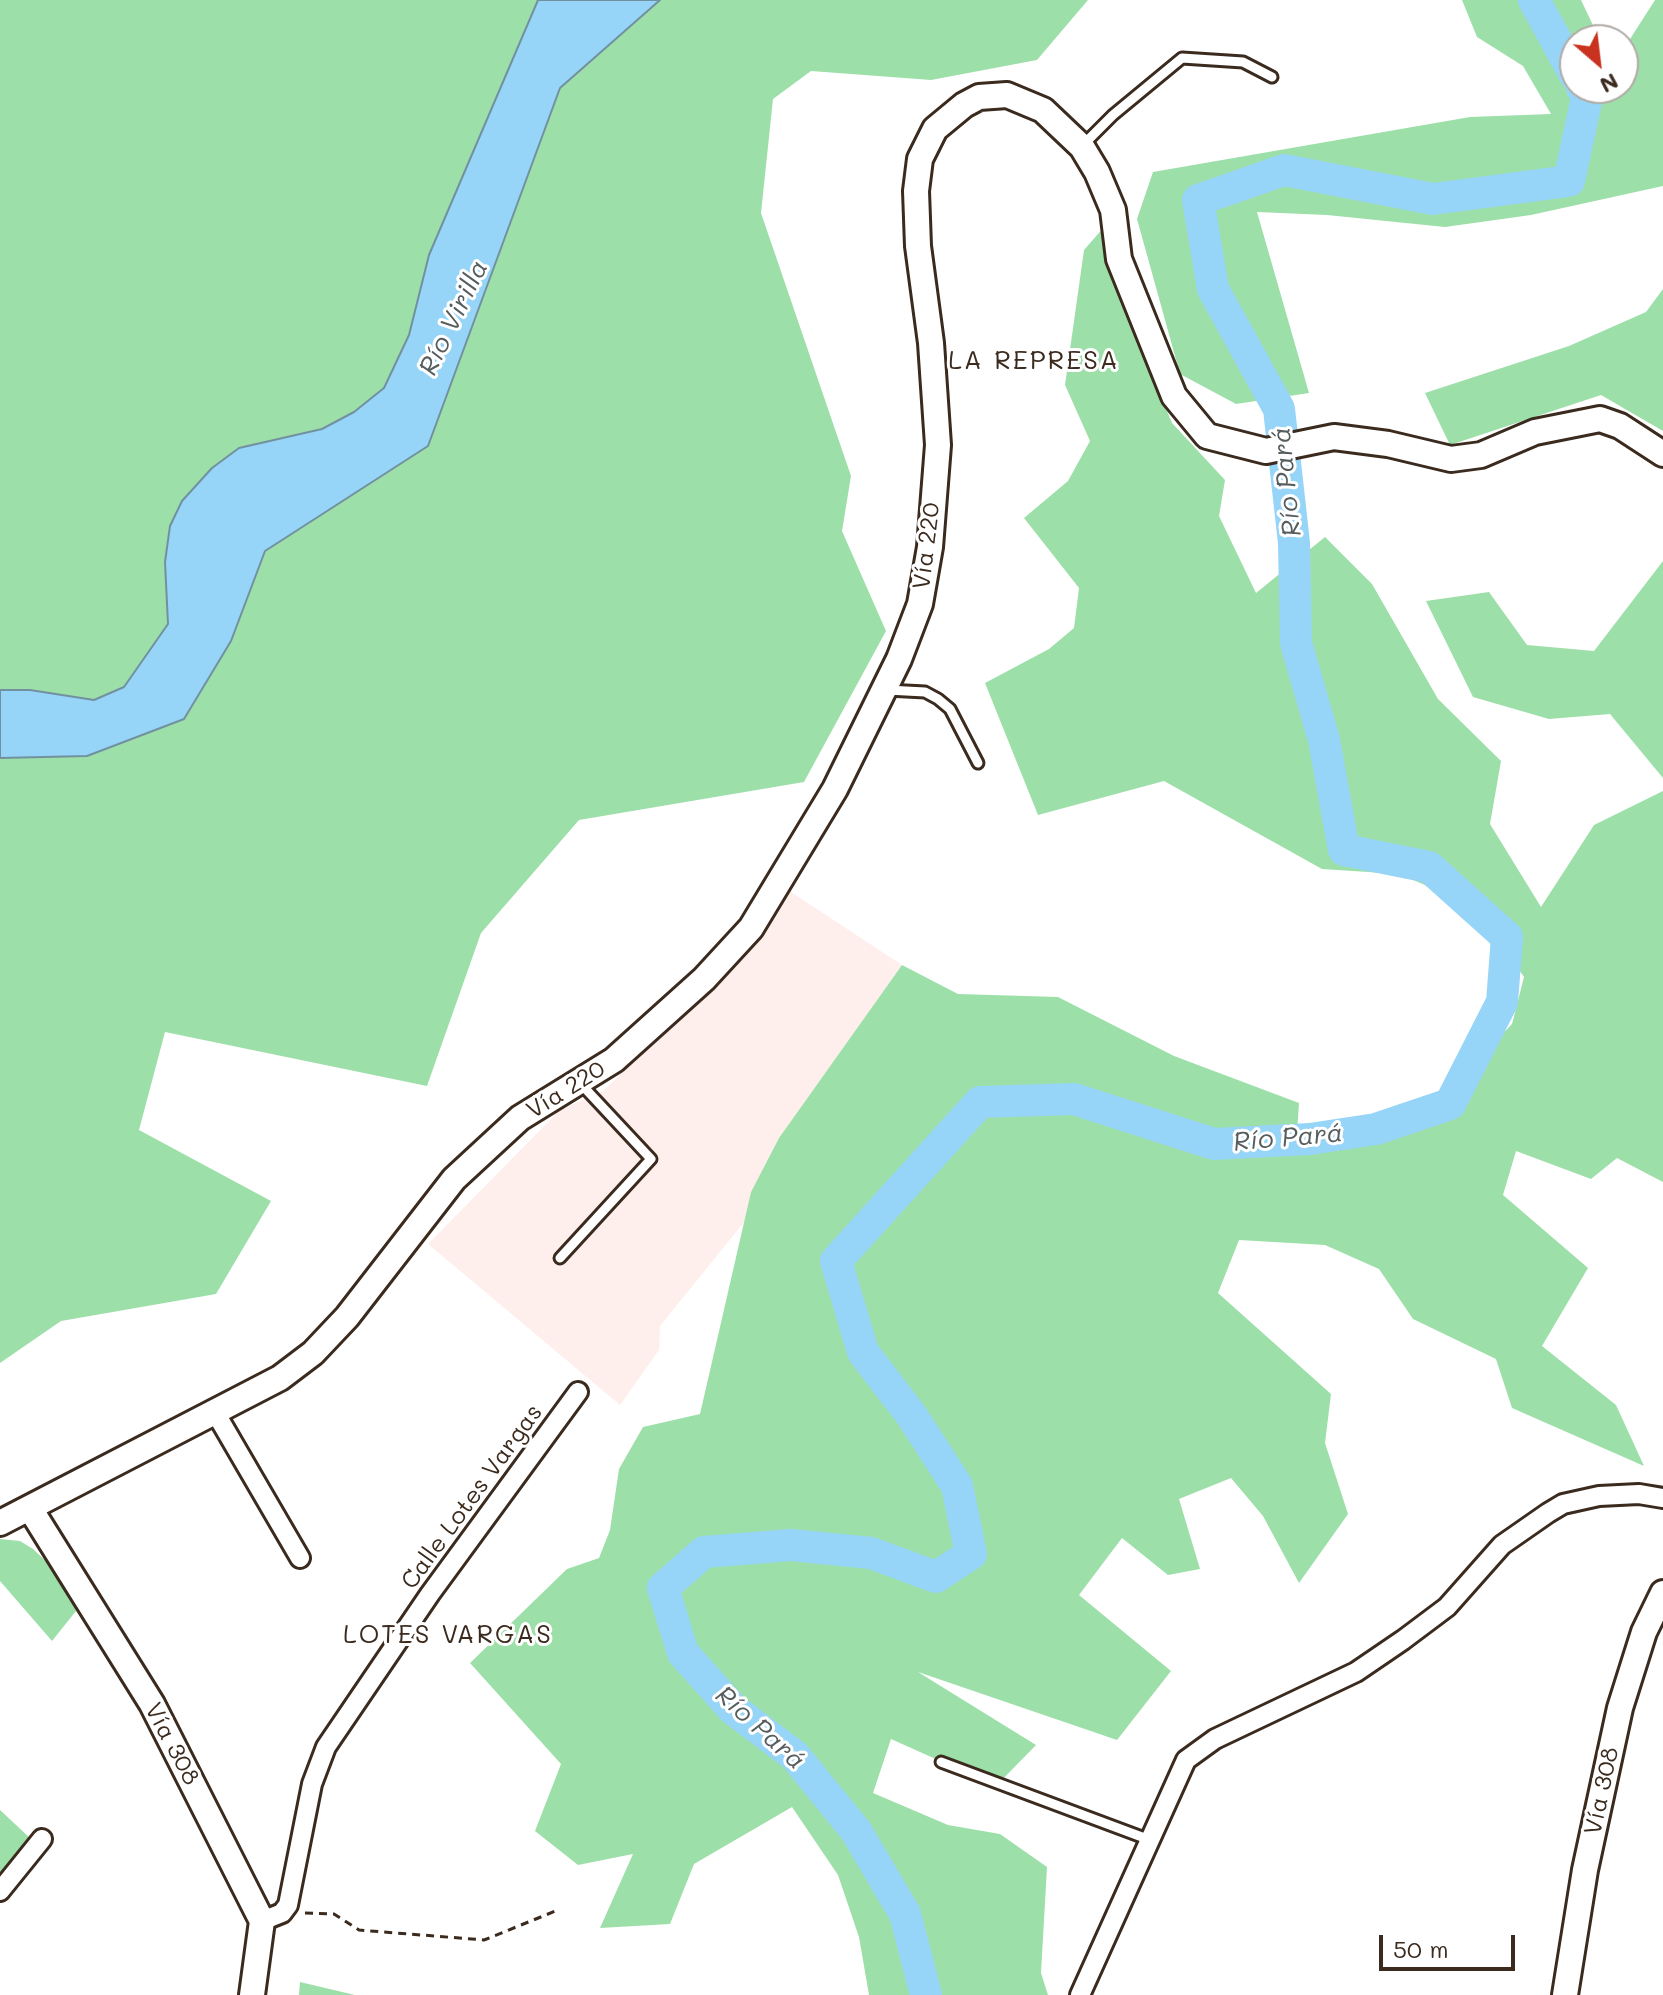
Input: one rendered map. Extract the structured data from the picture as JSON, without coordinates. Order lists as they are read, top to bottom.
{
  "streets": {
    "main road": ["Vía 220", "Vía 308"],
    "street": ["Calle Lotes Vargas"]
  },
  "crossings": [
    ["Vía 220", "Vía 308"],
    ["Calle Lotes Vargas", "Vía 308"]
  ],
  "districts": ["LA REPRESA", "LOTES VARGAS"],
  "water": ["Río Virilla", "Río Pará"],
  "scale_bar": "50 m",
  "north": "bottom right"
}
